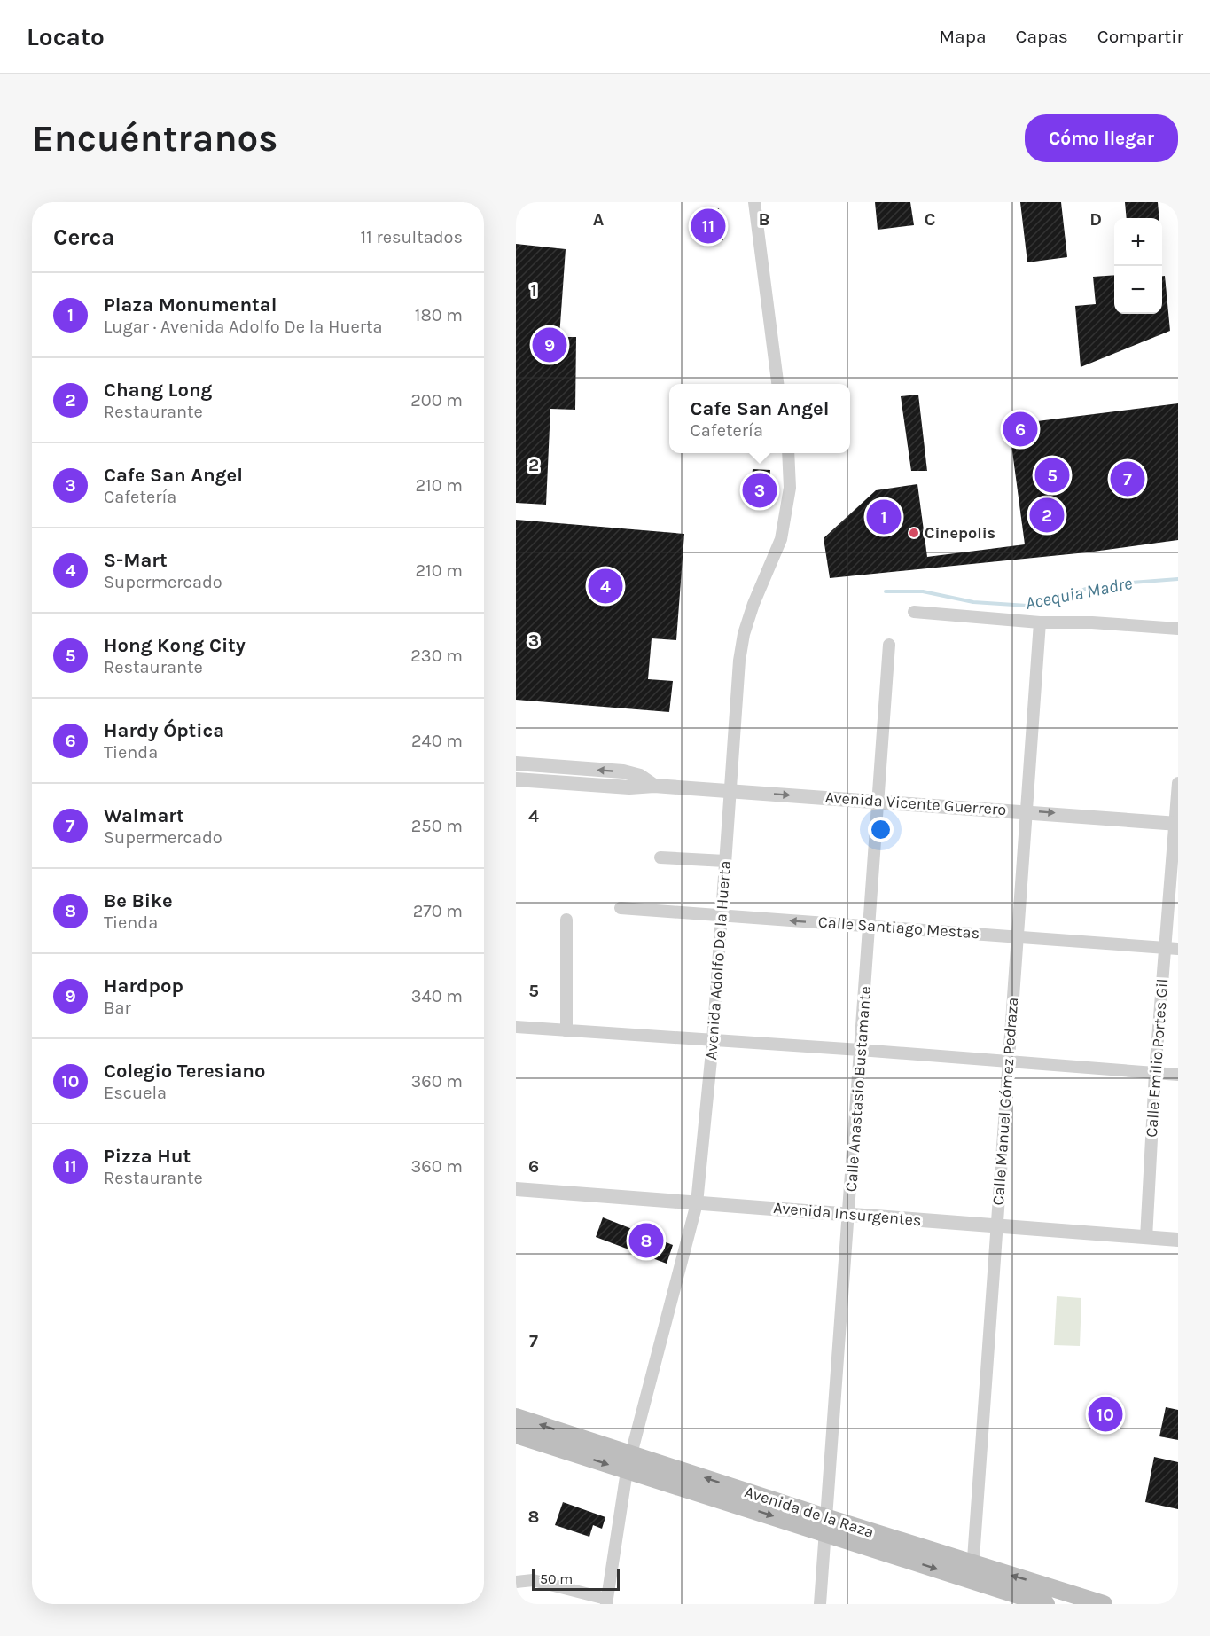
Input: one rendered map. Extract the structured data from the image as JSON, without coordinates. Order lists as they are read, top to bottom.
{
  "streets": {
    "main road": ["Avenida de la Raza"],
    "street": [
      "Avenida Vicente Guerrero",
      "Calle Santiago Mestas",
      "Avenida Adolfo De la Huerta",
      "Calle Emilio Portes Gil",
      "Calle Anastasio Bustamante",
      "Calle Manuel Gómez Pedraza",
      "Avenida Insurgentes"
    ]
  },
  "crossings": [
    ["Avenida Vicente Guerrero", "Avenida Adolfo De la Huerta"],
    ["Avenida Vicente Guerrero", "Calle Emilio Portes Gil"],
    ["Avenida Vicente Guerrero", "Calle Anastasio Bustamante"],
    ["Avenida Vicente Guerrero", "Calle Manuel Gómez Pedraza"],
    ["Calle Santiago Mestas", "Avenida Adolfo De la Huerta"],
    ["Calle Santiago Mestas", "Calle Emilio Portes Gil"],
    ["Calle Santiago Mestas", "Calle Anastasio Bustamante"],
    ["Calle Santiago Mestas", "Calle Manuel Gómez Pedraza"],
    ["Avenida Adolfo De la Huerta", "Avenida Insurgentes"],
    ["Avenida Adolfo De la Huerta", "Avenida de la Raza"],
    ["Calle Emilio Portes Gil", "Avenida Insurgentes"],
    ["Calle Anastasio Bustamante", "Avenida Insurgentes"],
    ["Calle Anastasio Bustamante", "Avenida de la Raza"],
    ["Calle Manuel Gómez Pedraza", "Avenida Insurgentes"],
    ["Calle Manuel Gómez Pedraza", "Avenida de la Raza"]
  ],
  "water": ["Acequia Madre"],
  "places": ["Cinepolis"],
  "scale_bar": "50 m",
  "page": {
    "header": "Locato",
    "nav": ["Mapa", "Capas", "Compartir"],
    "buttons": "Cómo llegar",
    "title": "Encuéntranos",
    "heading": ["Cerca", "11 resultados"],
    "pins": [
      "11",
      "9",
      "6",
      "5",
      "7",
      "3",
      "2",
      "1",
      "4",
      "8",
      "10"
    ],
    "map_buttons": ["+", "−"],
    "list": [
      {
        "mark": "1",
        "name": "Plaza Monumental",
        "note": "Lugar · Avenida Adolfo De la Huerta",
        "value": "180 m"
      },
      {
        "mark": "2",
        "name": "Chang Long",
        "note": "Restaurante",
        "value": "200 m"
      },
      {
        "mark": "3",
        "name": "Cafe San Angel",
        "note": "Cafetería",
        "value": "210 m"
      },
      {
        "mark": "4",
        "name": "S-Mart",
        "note": "Supermercado",
        "value": "210 m"
      },
      {
        "mark": "5",
        "name": "Hong Kong City",
        "note": "Restaurante",
        "value": "230 m"
      },
      {
        "mark": "6",
        "name": "Hardy Óptica",
        "note": "Tienda",
        "value": "240 m"
      },
      {
        "mark": "7",
        "name": "Walmart",
        "note": "Supermercado",
        "value": "250 m"
      },
      {
        "mark": "8",
        "name": "Be Bike",
        "note": "Tienda",
        "value": "270 m"
      },
      {
        "mark": "9",
        "name": "Hardpop",
        "note": "Bar",
        "value": "340 m"
      },
      {
        "mark": "10",
        "name": "Colegio Teresiano",
        "note": "Escuela",
        "value": "360 m"
      },
      {
        "mark": "11",
        "name": "Pizza Hut",
        "note": "Restaurante",
        "value": "360 m"
      }
    ],
    "popup": ["Cafe San Angel", "Cafetería"],
    "scale": "50 m"
  },
  "grid": {
    "columns": [
      "A",
      "B",
      "C",
      "D"
    ],
    "rows": [
      "1",
      "2",
      "3",
      "4",
      "5",
      "6",
      "7",
      "8"
    ]
  }
}
